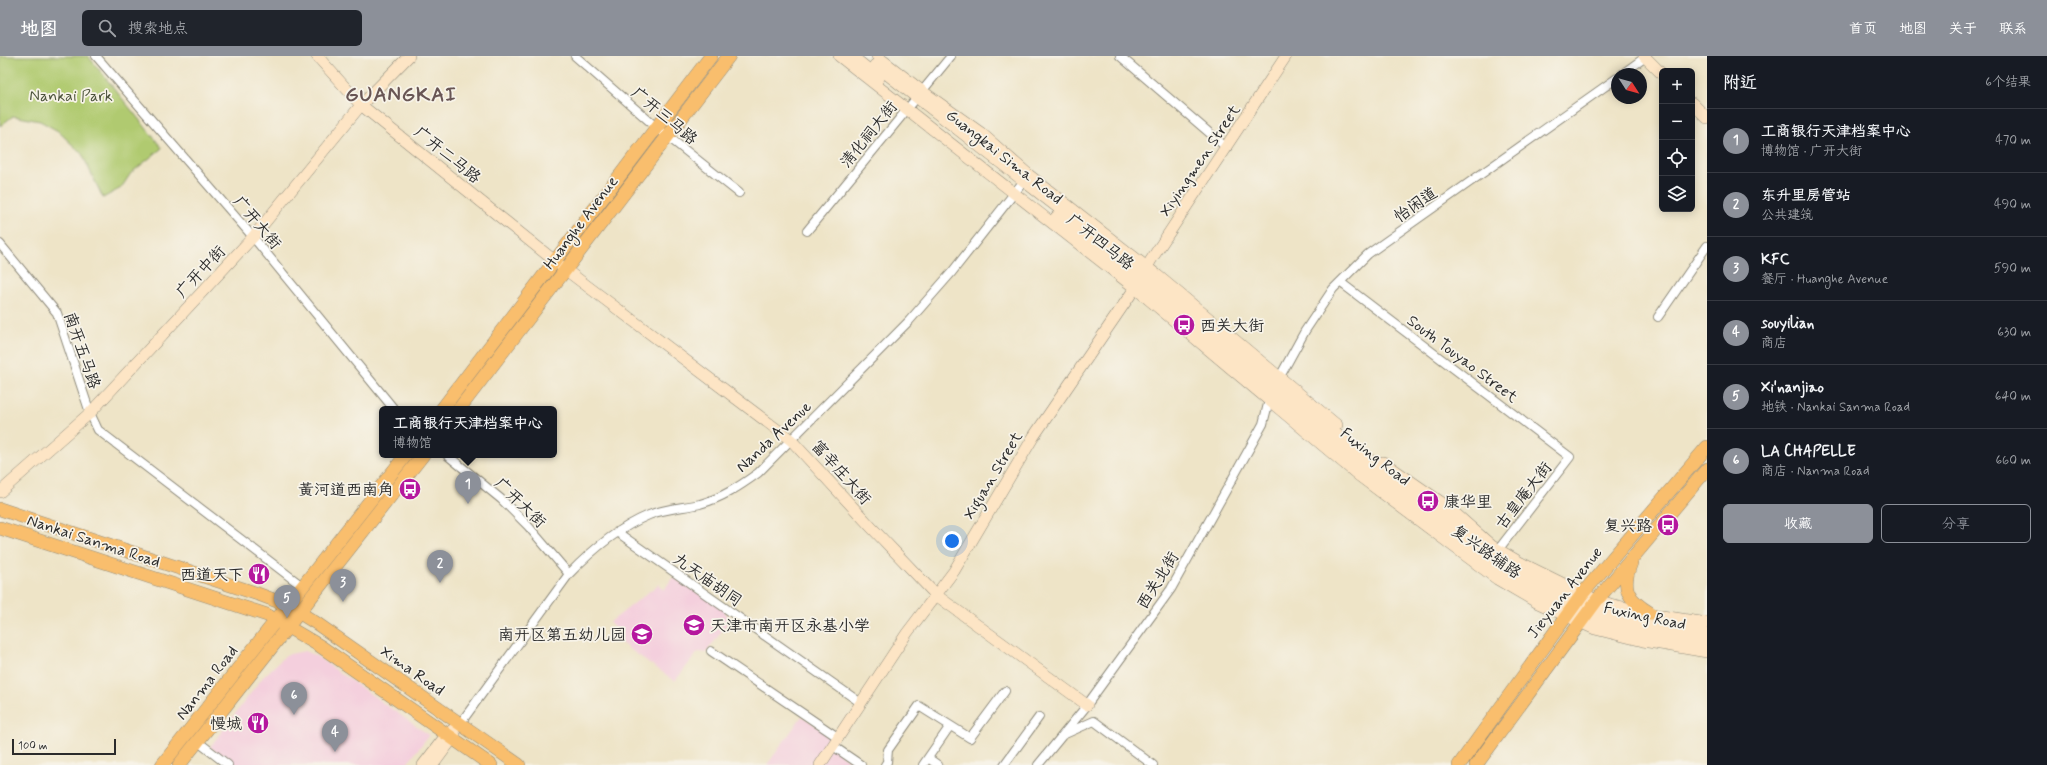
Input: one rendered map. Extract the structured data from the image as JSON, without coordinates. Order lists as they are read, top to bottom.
{
  "streets": {
    "main road": [
      "Huanghe Avenue",
      "Nankai Sanma Road",
      "Jieyuan Avenue",
      "Xima Road",
      "Nanma Road"
    ],
    "street": [
      "广开三马路",
      "清化祠大街",
      "广开二马路",
      "Guangkai Sima Road",
      "Xiyingmen Street",
      "怡闲道",
      "广开大街",
      "广开中街",
      "南开五马路",
      "South Touyao Street",
      "Nanda Avenue",
      "Fuxing Road",
      "富辛庄大街",
      "Xiguan Street",
      "古皇庵大街",
      "复兴路辅路",
      "九天庙胡同",
      "西关北街"
    ]
  },
  "crossings": [
    ["广开三马路", "Huanghe Avenue"],
    ["清化祠大街", "Guangkai Sima Road"],
    ["广开二马路", "Huanghe Avenue"],
    ["广开二马路", "广开中街"],
    ["广开二马路", "富辛庄大街"],
    ["Guangkai Sima Road", "Xiyingmen Street"],
    ["Guangkai Sima Road", "Nanda Avenue"],
    ["Guangkai Sima Road", "Fuxing Road"],
    ["Guangkai Sima Road", "Xiguan Street"],
    ["Guangkai Sima Road", "复兴路辅路"],
    ["Xiyingmen Street", "Fuxing Road"],
    ["Xiyingmen Street", "Xiguan Street"],
    ["Xiyingmen Street", "复兴路辅路"],
    ["怡闲道", "South Touyao Street"],
    ["怡闲道", "Fuxing Road"],
    ["怡闲道", "复兴路辅路"],
    ["怡闲道", "西关北街"],
    ["广开大街", "广开中街"],
    ["广开大街", "Nanda Avenue"],
    ["Huanghe Avenue", "富辛庄大街"],
    ["广开中街", "南开五马路"],
    ["South Touyao Street", "古皇庵大街"],
    ["Nanda Avenue", "富辛庄大街"],
    ["Nanda Avenue", "九天庙胡同"],
    ["Nanda Avenue", "Xima Road"],
    ["Fuxing Road", "Xiguan Street"],
    ["Fuxing Road", "复兴路辅路"],
    ["Fuxing Road", "西关北街"],
    ["Fuxing Road", "Jieyuan Avenue"],
    ["富辛庄大街", "Xiguan Street"],
    ["富辛庄大街", "西关北街"],
    ["Xiguan Street", "复兴路辅路"],
    ["Xiguan Street", "九天庙胡同"],
    ["古皇庵大街", "复兴路辅路"],
    ["Nankai Sanma Road", "Xima Road"],
    ["Nankai Sanma Road", "Nanma Road"],
    ["复兴路辅路", "西关北街"],
    ["复兴路辅路", "Jieyuan Avenue"],
    ["Xima Road", "Nanma Road"]
  ],
  "districts": ["GUANGKAI"],
  "parks": ["Nankai Park"],
  "places": {
    "bus stop": [
      "西关大街",
      "黄河道西南角",
      "康华里",
      "复兴路"
    ],
    "restaurant": ["西道天下", "慢城"],
    "school or university": ["天津市南开区永基小学", "南开区第五幼儿园"]
  },
  "scale_bar": "100 m",
  "north": "bottom right",
  "page": {
    "header": "地图",
    "search": "搜索地点",
    "nav": [
      "首页",
      "地图",
      "关于",
      "联系"
    ],
    "heading": ["附近", "6个结果"],
    "map_buttons": ["+", "−"],
    "list": [
      {
        "mark": "1",
        "name": "工商银行天津档案中心",
        "note": "博物馆 · 广开大街",
        "value": "470 m"
      },
      {
        "mark": "2",
        "name": "东升里房管站",
        "note": "公共建筑",
        "value": "490 m"
      },
      {
        "mark": "3",
        "name": "KFC",
        "note": "餐厅 · Huanghe Avenue",
        "value": "590 m"
      },
      {
        "mark": "4",
        "name": "souyilian",
        "note": "商店",
        "value": "630 m"
      },
      {
        "mark": "5",
        "name": "Xi'nanjiao",
        "note": "地铁 · Nankai Sanma Road",
        "value": "640 m"
      },
      {
        "mark": "6",
        "name": "LA CHAPELLE",
        "note": "商店 · Nanma Road",
        "value": "660 m"
      }
    ],
    "popup": ["工商银行天津档案中心", "博物馆"],
    "pins": [
      "1",
      "2",
      "3",
      "5",
      "6",
      "4"
    ],
    "buttons": ["收藏", "分享"],
    "scale": "100 m"
  }
}
